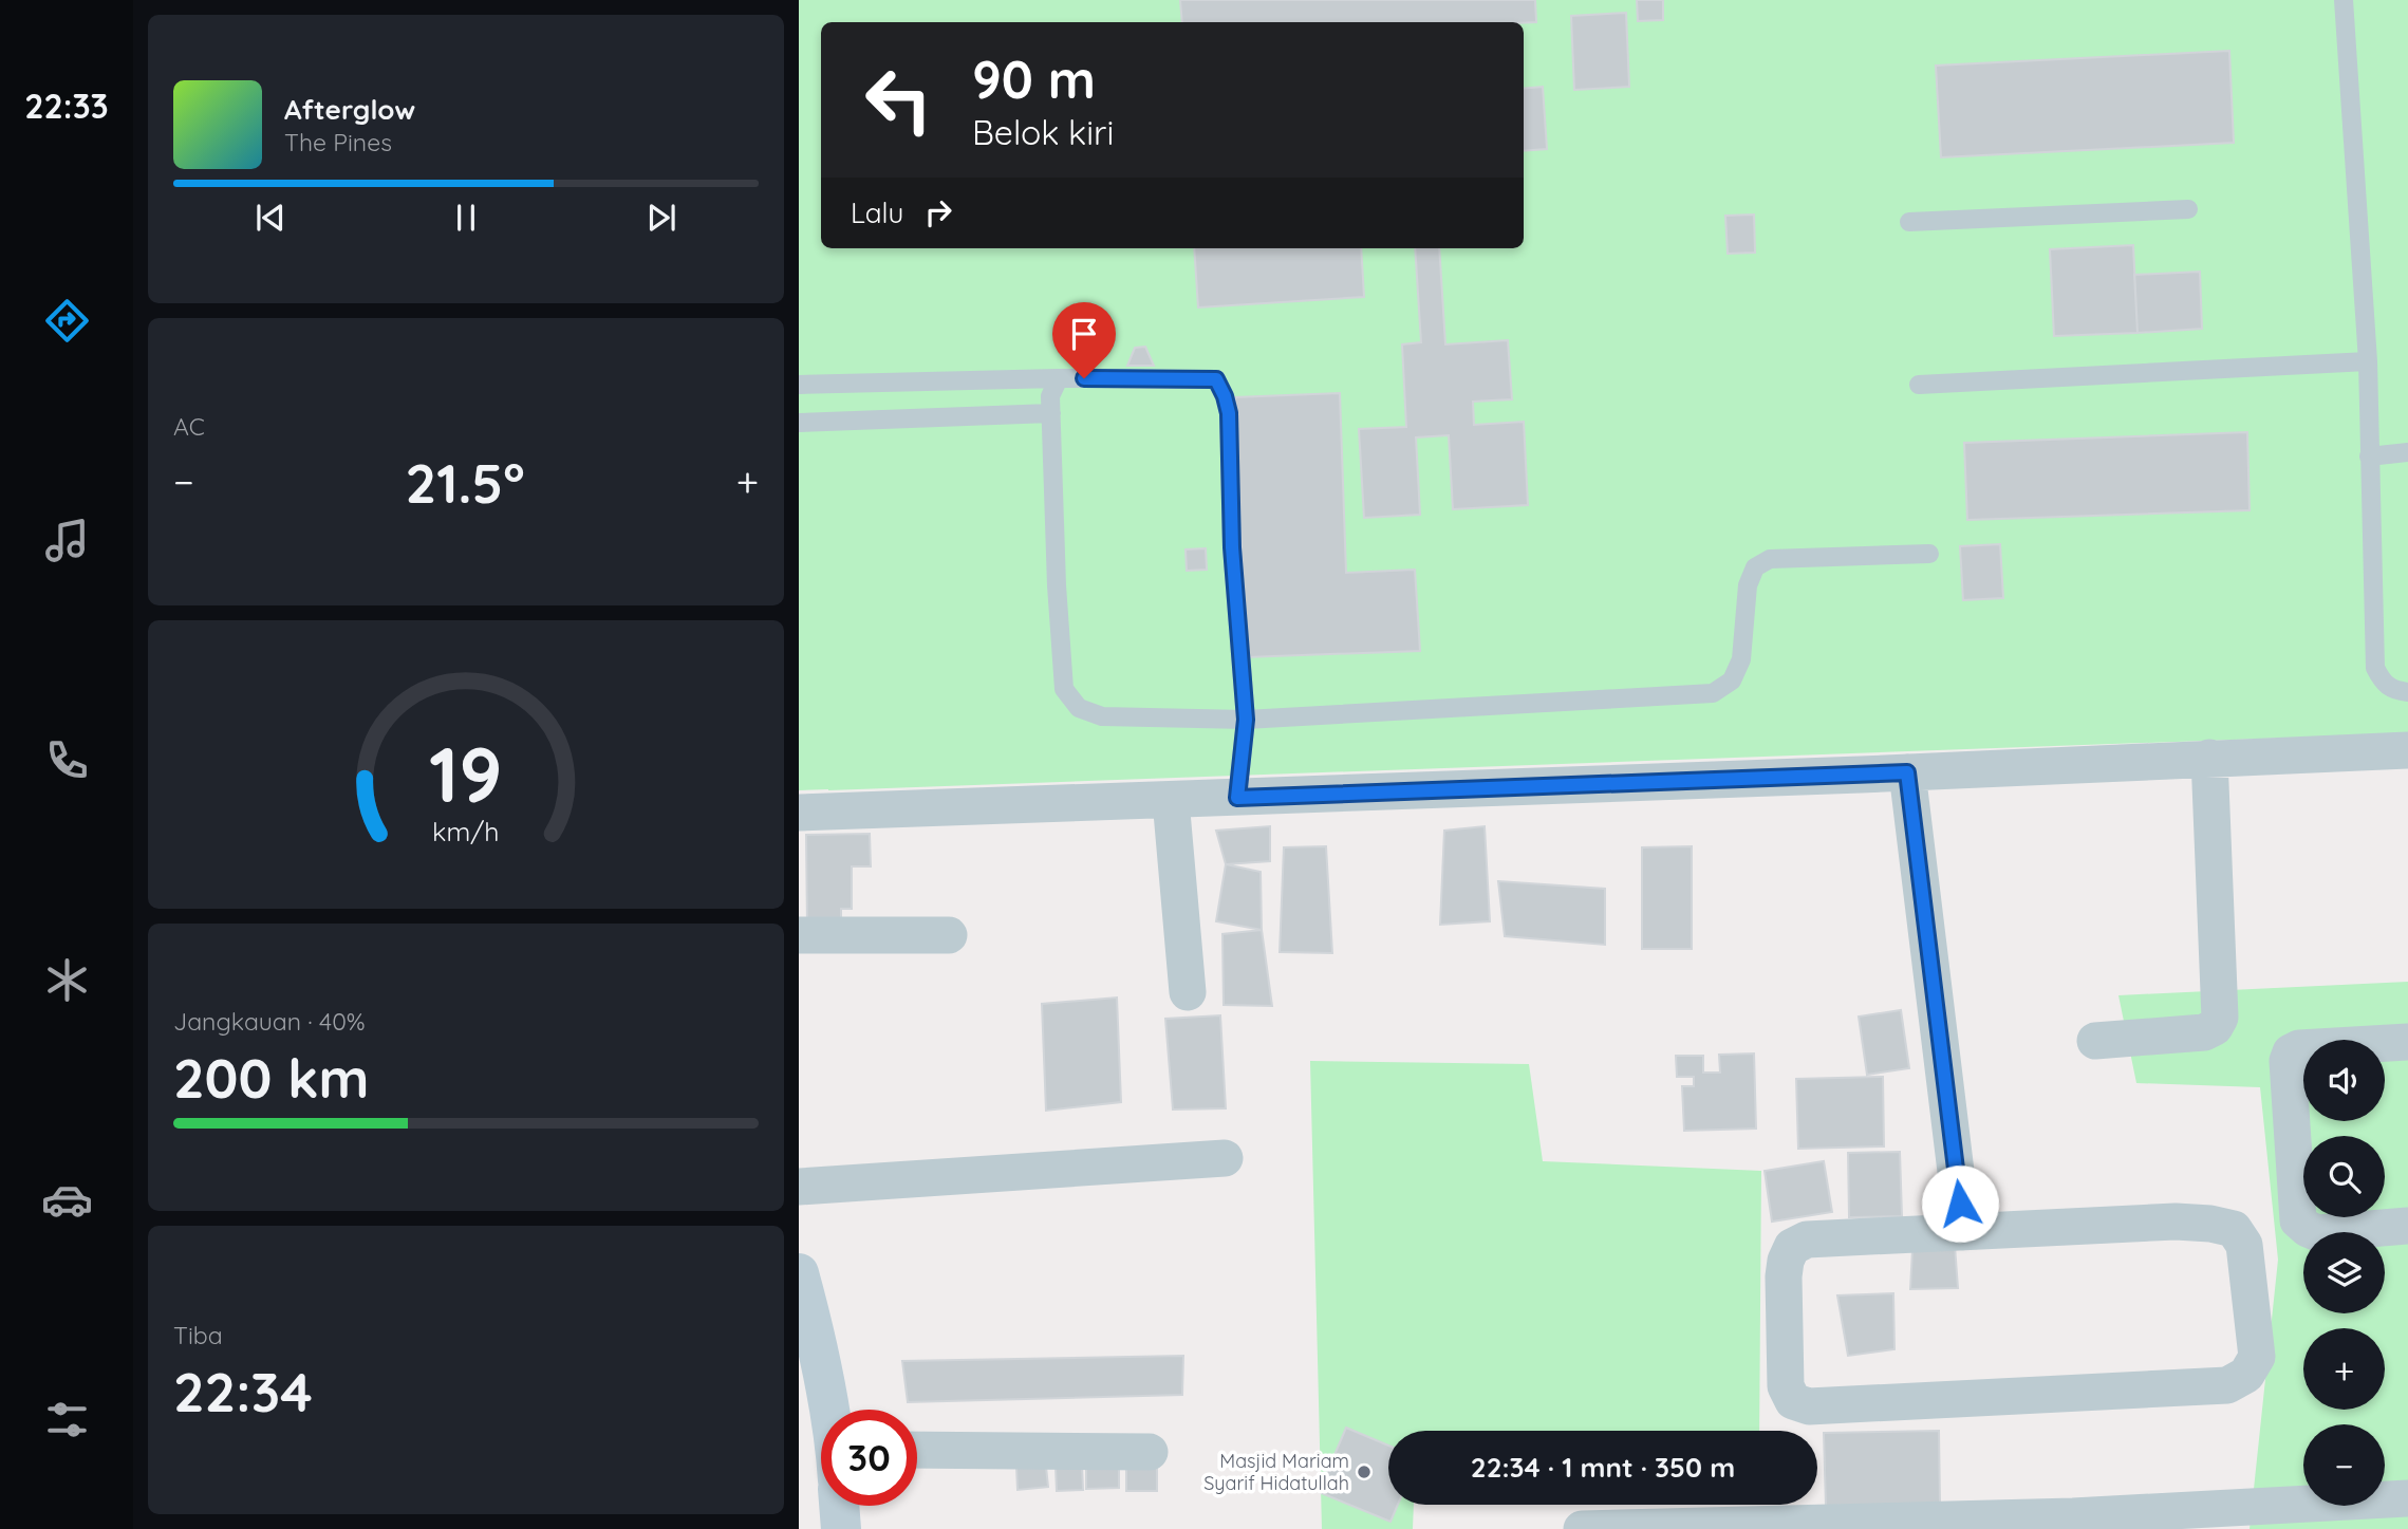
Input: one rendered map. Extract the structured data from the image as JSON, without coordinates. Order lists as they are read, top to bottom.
{
  "places": ["Masjid Mariam Syarif Hidatullah"],
  "page": {
    "tabs": "22:33",
    "turn": ["90 m", "Belok kiri"],
    "song": ["Afterglow", "The Pines"],
    "then": "Lalu",
    "tile": [
      "AC",
      ["Jangkauan · 40%", "200 km"],
      ["Tiba", "22:34"]
    ],
    "heat": ["−", "21.5°", "+"],
    "map_buttons": ["+", "−"],
    "limit": "30",
    "trip": "22:34 · 1 mnt · 350 m",
    "gauge": ["19", "km/h"]
  }
}
